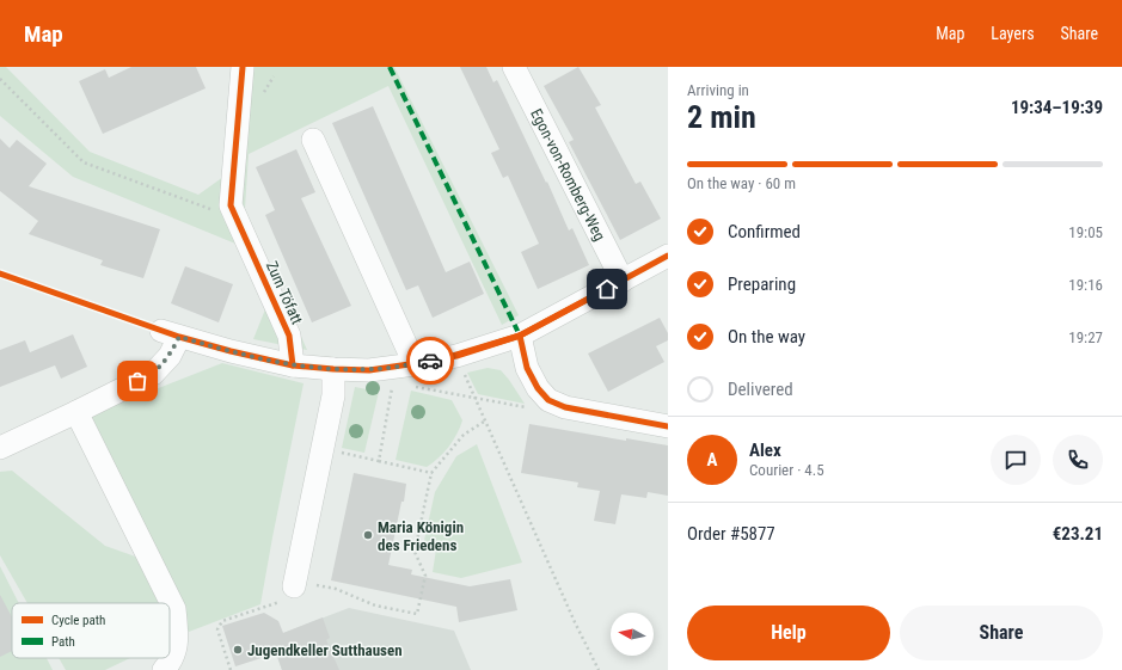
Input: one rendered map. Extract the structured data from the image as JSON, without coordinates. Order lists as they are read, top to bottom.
{
  "streets": {
    "street": ["Egon-von-Romberg-Weg", "Zum Töfatt"]
  },
  "places": ["Maria Königin des Friedens", "Jugendkeller Sutthausen"],
  "legend": ["Cycle path", "Path"],
  "north": "left",
  "page": {
    "header": "Map",
    "nav": ["Map", "Layers", "Share"],
    "heading": ["2 min", "Arriving in", "19:34–19:39"],
    "panel": [
      "Alex",
      "Courier · 4.5",
      "Order #5877",
      "€23.21"
    ],
    "bar": "On the way · 60 m",
    "list": [
      ["Confirmed", "19:05"],
      ["Preparing", "19:16"],
      ["On the way", "19:27"],
      "Delivered"
    ],
    "round": "A",
    "buttons": ["Help", "Share"]
  }
}
